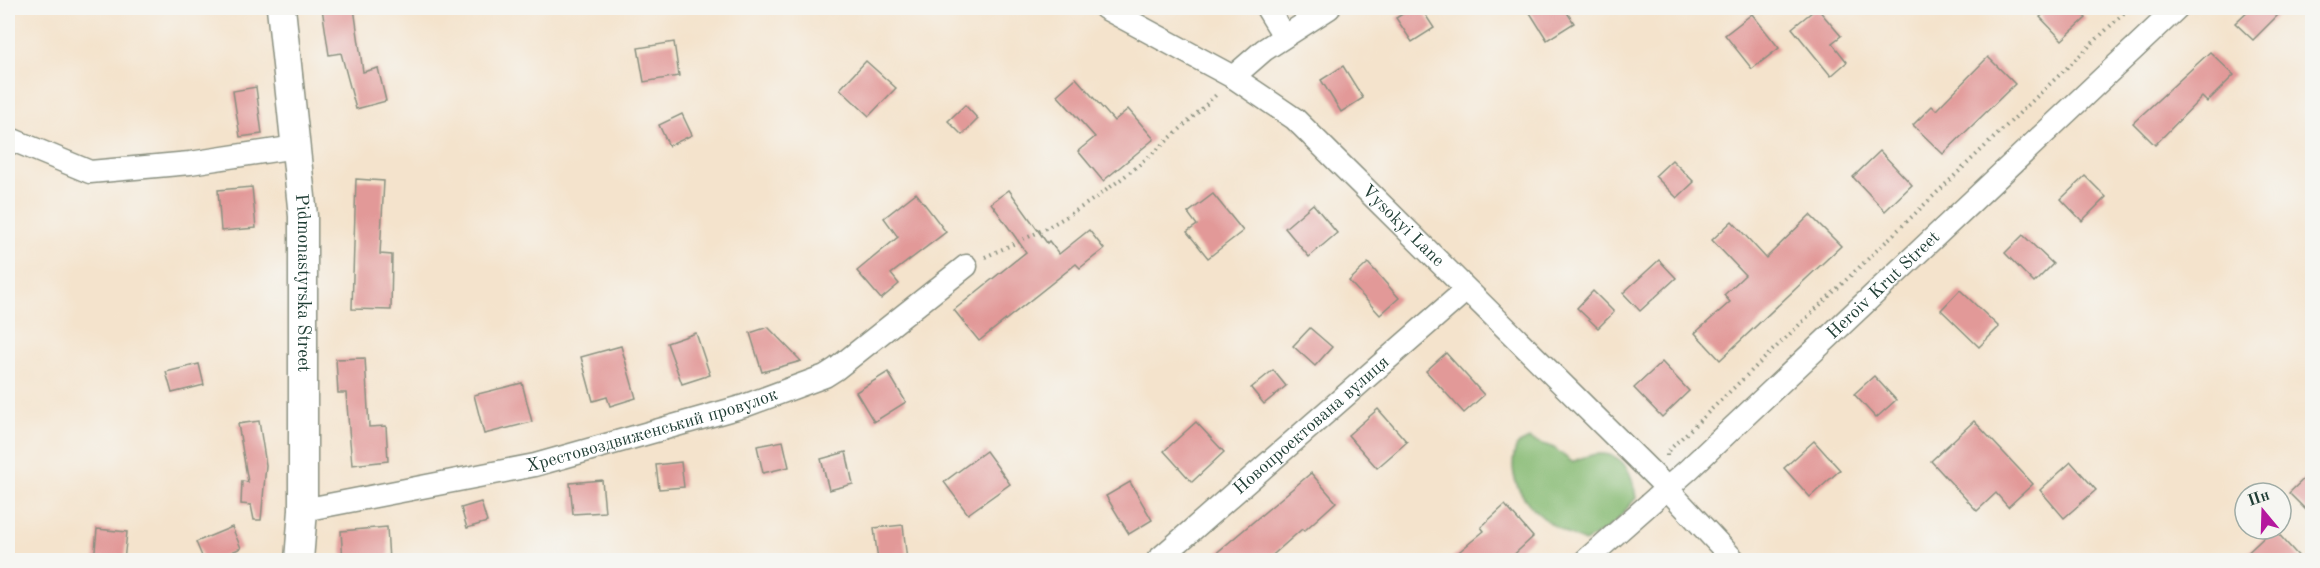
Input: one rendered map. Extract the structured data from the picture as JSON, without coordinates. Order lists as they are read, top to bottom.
{
  "streets": {
    "street": [
      "Vysokyi Lane",
      "Pidmonastyrska Street",
      "Heroiv Krut Street",
      "Новопроектована вулиця",
      "Хрестовоздвиженський провулок"
    ]
  },
  "crossings": [
    ["Vysokyi Lane", "Heroiv Krut Street"],
    ["Vysokyi Lane", "Новопроектована вулиця"],
    ["Pidmonastyrska Street", "Хрестовоздвиженський провулок"]
  ],
  "north": "top"
}
